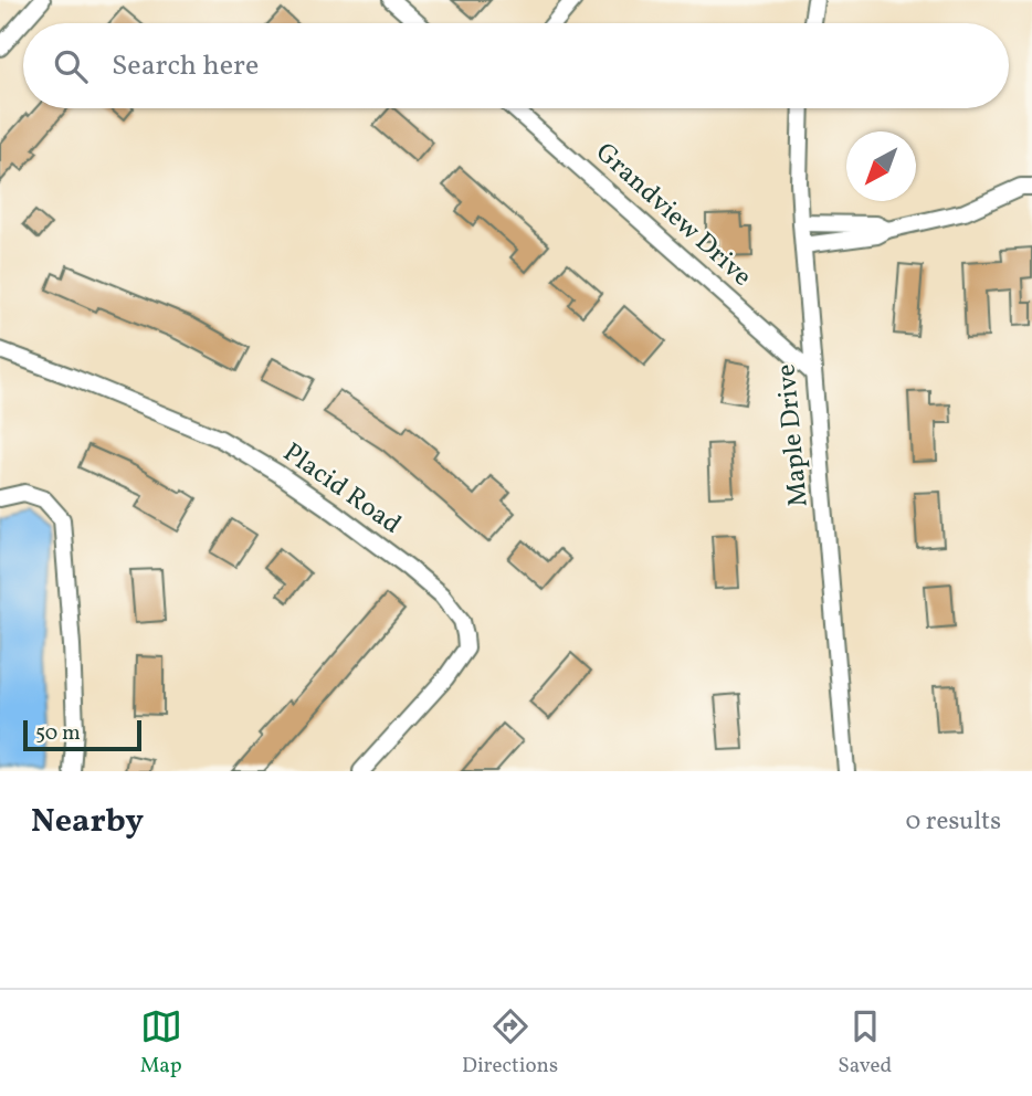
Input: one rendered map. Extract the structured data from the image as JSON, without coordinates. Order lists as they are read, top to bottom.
{
  "streets": {
    "street": ["Grandview Drive", "Maple Drive", "Placid Road"]
  },
  "crossings": [
    ["Grandview Drive", "Maple Drive"]
  ],
  "scale_bar": "50 m",
  "north": "bottom left",
  "page": {
    "search": "Search here",
    "scale": "50 m",
    "heading": ["Nearby", "0 results"],
    "nav": ["Map", "Directions", "Saved"]
  }
}
